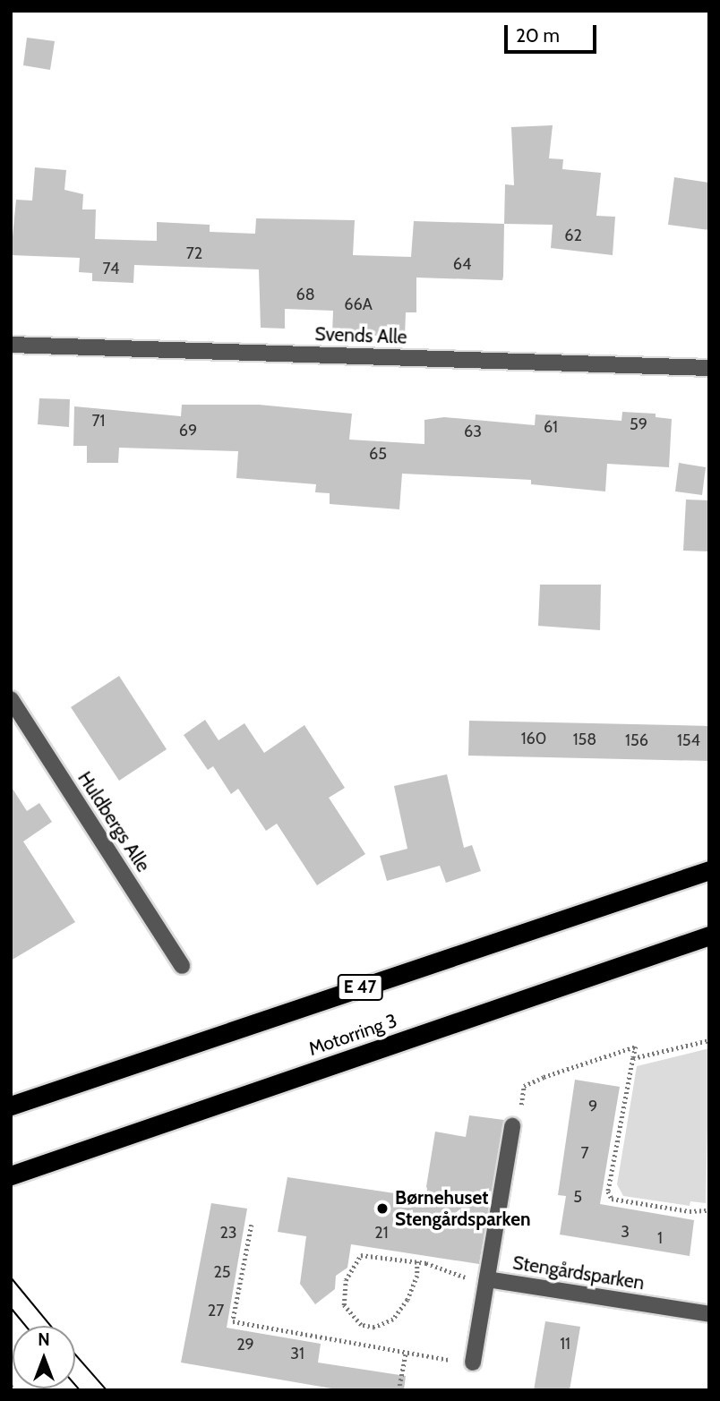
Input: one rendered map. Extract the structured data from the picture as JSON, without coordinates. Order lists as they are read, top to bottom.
{
  "streets": {
    "highway": ["E 47", "Motorring 3"],
    "street": ["Svends Alle", "Huldbergs Alle", "Stengårdsparken"]
  },
  "places": ["Børnehuset Stengårdsparken"],
  "house_numbers": [
    "62",
    "72",
    "64",
    "74",
    "68",
    "66A",
    "71",
    "59",
    "61",
    "69",
    "63",
    "65",
    "160",
    "158",
    "156",
    "154",
    "9",
    "7",
    "5",
    "3",
    "23",
    "21",
    "1",
    "25",
    "27",
    "11",
    "29",
    "31"
  ],
  "scale_bar": "20 m",
  "north": "top"
}
